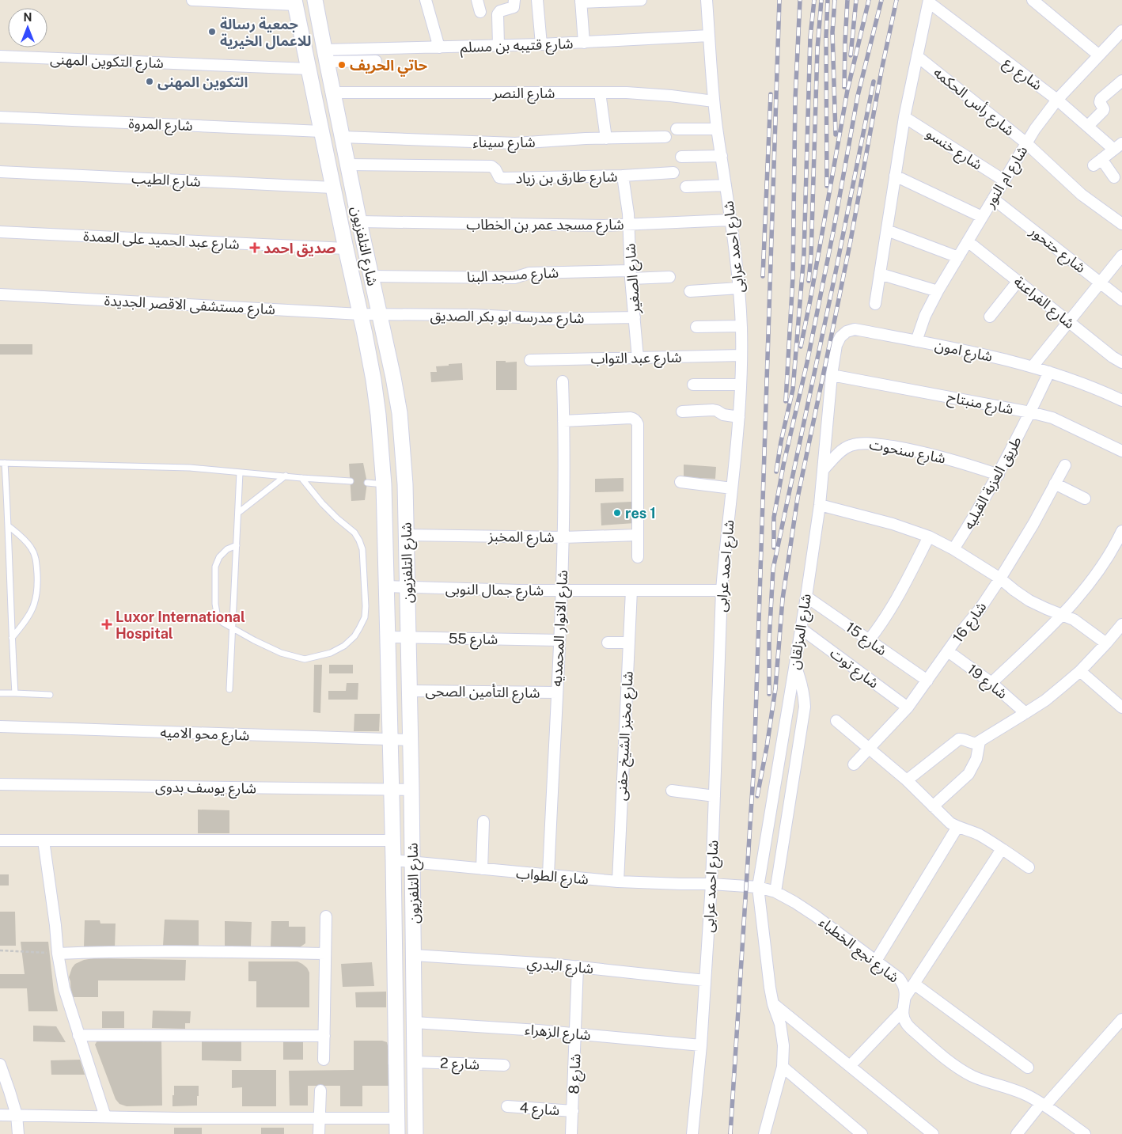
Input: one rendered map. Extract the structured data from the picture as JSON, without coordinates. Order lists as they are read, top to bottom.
{
  "streets": {
    "main road": ["شارع التلفزيون"],
    "street": [
      "شارع قتيبه بن مسلم",
      "شارع التكوين المهنى",
      "شارع رع",
      "شارع النصر",
      "شارع رأس الحكمه",
      "شارع المروة",
      "شارع سيناء",
      "شارع خنسو",
      "شارع ام النور",
      "شارع طارق بن زياد",
      "شارع الطيب",
      "شارع مسجد عمر بن الخطاب",
      "شارع عبد الحميد على العمدة",
      "شارع احمد عرابى",
      "شارع حتحور",
      "شارع مسجد البنا",
      "شارع الصغير",
      "شارع الفراعنة",
      "شارع مستشفى الاقصر الجديدة",
      "شارع مدرسه ابو بكر الصديق",
      "شارع امون",
      "شارع عبد التواب",
      "شارع منبتاح",
      "شارع سنحوت",
      "طريق العزبة القبليه",
      "شارع المخبز",
      "شارع جمال النوبى",
      "شارع 16",
      "شارع الانوار المحمديه",
      "شارع المزلقان",
      "شارع 55",
      "شارع 15",
      "شارع توت",
      "شارع 19",
      "شارع التأمين الصحى",
      "شارع محو الاميه",
      "شارع مخبز الشيخ حفنى",
      "شارع يوسف بدوى",
      "شارع الطواب",
      "شارع نجع الخطباء",
      "شارع البدري",
      "شارع الزهراء",
      "شارع 2",
      "شارع 8",
      "شارع 4"
    ]
  },
  "crossings": [
    ["شارع قتيبه بن مسلم", "شارع التلفزيون"],
    ["شارع قتيبه بن مسلم", "شارع احمد عرابى"],
    ["شارع التكوين المهنى", "شارع التلفزيون"],
    ["شارع رع", "شارع ام النور"],
    ["شارع النصر", "شارع التلفزيون"],
    ["شارع النصر", "شارع احمد عرابى"],
    ["شارع رأس الحكمه", "شارع ام النور"],
    ["شارع المروة", "شارع التلفزيون"],
    ["شارع سيناء", "شارع التلفزيون"],
    ["شارع خنسو", "شارع ام النور"],
    ["شارع ام النور", "شارع حتحور"],
    ["شارع ام النور", "شارع الفراعنة"],
    ["شارع ام النور", "شارع امون"],
    ["شارع طارق بن زياد", "شارع التلفزيون"],
    ["شارع طارق بن زياد", "شارع الصغير"],
    ["شارع الطيب", "شارع التلفزيون"],
    ["شارع مسجد عمر بن الخطاب", "شارع التلفزيون"],
    ["شارع مسجد عمر بن الخطاب", "شارع احمد عرابى"],
    ["شارع مسجد عمر بن الخطاب", "شارع الصغير"],
    ["شارع عبد الحميد على العمدة", "شارع التلفزيون"],
    ["شارع التلفزيون", "شارع مسجد البنا"],
    ["شارع التلفزيون", "شارع مستشفى الاقصر الجديدة"],
    ["شارع التلفزيون", "شارع مدرسه ابو بكر الصديق"],
    ["شارع التلفزيون", "شارع المخبز"],
    ["شارع التلفزيون", "شارع جمال النوبى"],
    ["شارع التلفزيون", "شارع 55"],
    ["شارع التلفزيون", "شارع التأمين الصحى"],
    ["شارع التلفزيون", "شارع محو الاميه"],
    ["شارع التلفزيون", "شارع يوسف بدوى"],
    ["شارع التلفزيون", "شارع الطواب"],
    ["شارع التلفزيون", "شارع البدري"],
    ["شارع التلفزيون", "شارع الزهراء"],
    ["شارع التلفزيون", "شارع 2"],
    ["شارع احمد عرابى", "شارع عبد التواب"],
    ["شارع احمد عرابى", "شارع جمال النوبى"],
    ["شارع احمد عرابى", "شارع الطواب"],
    ["شارع احمد عرابى", "شارع نجع الخطباء"],
    ["شارع احمد عرابى", "شارع البدري"],
    ["شارع احمد عرابى", "شارع الزهراء"],
    ["شارع مسجد البنا", "شارع الصغير"],
    ["شارع الصغير", "شارع مدرسه ابو بكر الصديق"],
    ["شارع الصغير", "شارع عبد التواب"],
    ["شارع مستشفى الاقصر الجديدة", "شارع مدرسه ابو بكر الصديق"],
    ["شارع امون", "شارع منبتاح"],
    ["شارع امون", "طريق العزبة القبليه"],
    ["شارع امون", "شارع المزلقان"],
    ["شارع منبتاح", "طريق العزبة القبليه"],
    ["شارع منبتاح", "شارع المزلقان"],
    ["شارع سنحوت", "طريق العزبة القبليه"],
    ["شارع سنحوت", "شارع المزلقان"],
    ["شارع المخبز", "شارع الانوار المحمديه"],
    ["شارع جمال النوبى", "شارع الانوار المحمديه"],
    ["شارع جمال النوبى", "شارع مخبز الشيخ حفنى"],
    ["شارع 16", "شارع 15"],
    ["شارع 16", "شارع توت"],
    ["شارع 16", "شارع 19"],
    ["شارع الانوار المحمديه", "شارع 55"],
    ["شارع الانوار المحمديه", "شارع التأمين الصحى"],
    ["شارع الانوار المحمديه", "شارع الطواب"],
    ["شارع المزلقان", "شارع 15"],
    ["شارع المزلقان", "شارع توت"],
    ["شارع المزلقان", "شارع نجع الخطباء"],
    ["شارع مخبز الشيخ حفنى", "شارع الطواب"],
    ["شارع الطواب", "شارع نجع الخطباء"],
    ["شارع البدري", "شارع 8"],
    ["شارع الزهراء", "شارع 8"],
    ["شارع 8", "شارع 4"]
  ],
  "places": {
    "other": [
      "جمعية رسالة للاعمال الخيرية",
      "حاتي الحريف",
      "التكوين المهنى",
      "res 1"
    ],
    "health": ["صديق احمد", "Luxor International Hospital"]
  },
  "north": "top"
}
